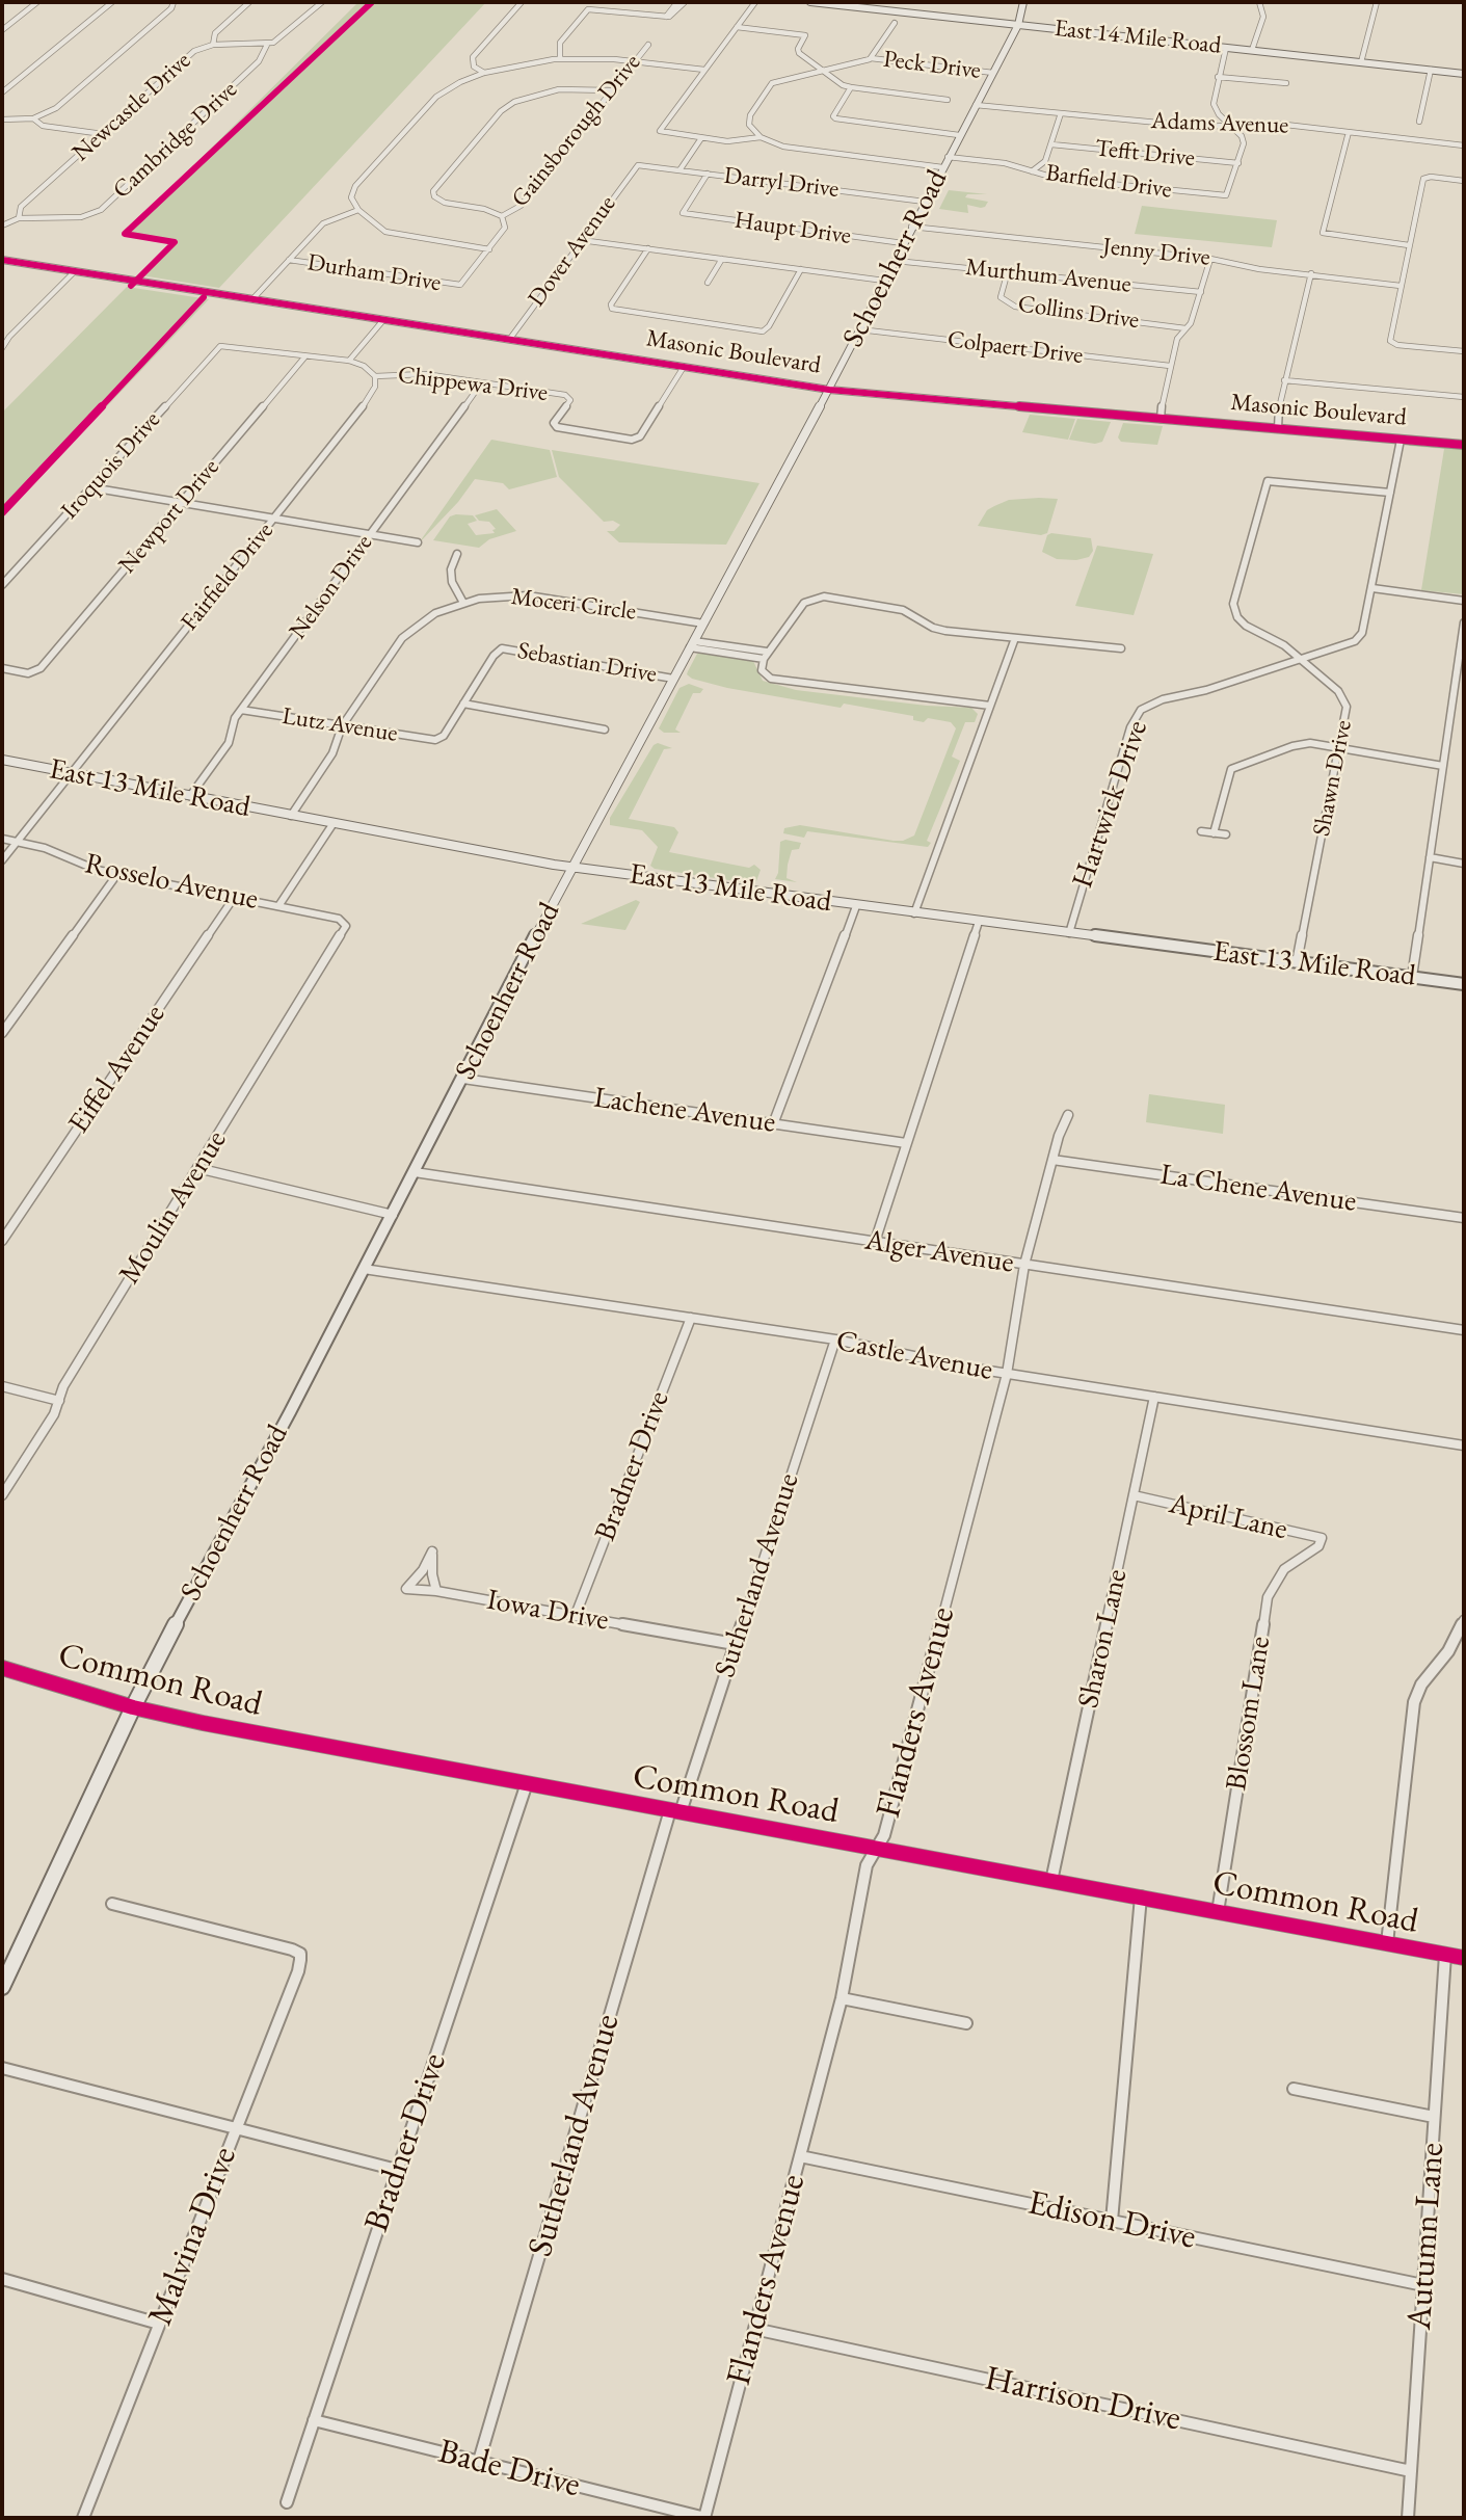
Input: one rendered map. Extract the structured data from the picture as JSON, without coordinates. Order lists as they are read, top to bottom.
{
  "streets": {
    "main road": ["East 14 Mile Road", "Schoenherr Road", "East 13 Mile Road"],
    "street": [
      "Peck Drive",
      "Newcastle Drive",
      "Adams Avenue",
      "Gainsborough Drive",
      "Cambridge Drive",
      "Tefft Drive",
      "Barfield Drive",
      "Darryl Drive",
      "Haupt Drive",
      "Dover Avenue",
      "Jenny Drive",
      "Durham Drive",
      "Murthum Avenue",
      "Collins Drive",
      "Colpaert Drive",
      "Masonic Boulevard",
      "Chippewa Drive",
      "Iroquois Drive",
      "Newport Drive",
      "Fairfield Drive",
      "Nelson Drive",
      "Moceri Circle",
      "Sebastian Drive",
      "Lutz Avenue",
      "Shawn Drive",
      "Hartwick Drive",
      "Rosselo Avenue",
      "Eiffel Avenue",
      "Lachene Avenue",
      "La Chene Avenue",
      "Moulin Avenue",
      "Alger Avenue",
      "Castle Avenue",
      "Bradner Drive",
      "April Lane",
      "Sutherland Avenue",
      "Iowa Drive",
      "Sharon Lane",
      "Common Road",
      "Flanders Avenue",
      "Blossom Lane",
      "Edison Drive",
      "Malvina Drive",
      "Autumn Lane",
      "Harrison Drive",
      "Bade Drive"
    ]
  },
  "crossings": [
    ["East 14 Mile Road", "Schoenherr Road"],
    ["Peck Drive", "Schoenherr Road"],
    ["Newcastle Drive", "Cambridge Drive"],
    ["Adams Avenue", "Schoenherr Road"],
    ["Gainsborough Drive", "Durham Drive"],
    ["Tefft Drive", "Barfield Drive"],
    ["Barfield Drive", "Schoenherr Road"],
    ["Darryl Drive", "Haupt Drive"],
    ["Darryl Drive", "Dover Avenue"],
    ["Darryl Drive", "Schoenherr Road"],
    ["Haupt Drive", "Schoenherr Road"],
    ["Dover Avenue", "Masonic Boulevard"],
    ["Jenny Drive", "Schoenherr Road"],
    ["Schoenherr Road", "Murthum Avenue"],
    ["Schoenherr Road", "Colpaert Drive"],
    ["Schoenherr Road", "Masonic Boulevard"],
    ["Schoenherr Road", "Moceri Circle"],
    ["Schoenherr Road", "Sebastian Drive"],
    ["Schoenherr Road", "East 13 Mile Road"],
    ["Schoenherr Road", "Lachene Avenue"],
    ["Schoenherr Road", "Alger Avenue"],
    ["Schoenherr Road", "Castle Avenue"],
    ["Schoenherr Road", "Common Road"],
    ["Murthum Avenue", "Collins Drive"],
    ["Masonic Boulevard", "Chippewa Drive"],
    ["Chippewa Drive", "Iroquois Drive"],
    ["Chippewa Drive", "Newport Drive"],
    ["Chippewa Drive", "Fairfield Drive"],
    ["Chippewa Drive", "Nelson Drive"],
    ["Fairfield Drive", "East 13 Mile Road"],
    ["Nelson Drive", "Lutz Avenue"],
    ["Nelson Drive", "East 13 Mile Road"],
    ["Moceri Circle", "Lutz Avenue"],
    ["Moceri Circle", "East 13 Mile Road"],
    ["Sebastian Drive", "Lutz Avenue"],
    ["Shawn Drive", "East 13 Mile Road"],
    ["Shawn Drive", "Hartwick Drive"],
    ["East 13 Mile Road", "Hartwick Drive"],
    ["Rosselo Avenue", "Eiffel Avenue"],
    ["Rosselo Avenue", "Moulin Avenue"],
    ["La Chene Avenue", "Flanders Avenue"],
    ["Alger Avenue", "Flanders Avenue"],
    ["Castle Avenue", "Bradner Drive"],
    ["Castle Avenue", "Sutherland Avenue"],
    ["Castle Avenue", "Sharon Lane"],
    ["Castle Avenue", "Flanders Avenue"],
    ["Bradner Drive", "Iowa Drive"],
    ["Bradner Drive", "Common Road"],
    ["Bradner Drive", "Bade Drive"],
    ["April Lane", "Sharon Lane"],
    ["April Lane", "Blossom Lane"],
    ["Sutherland Avenue", "Iowa Drive"],
    ["Sutherland Avenue", "Common Road"],
    ["Sutherland Avenue", "Bade Drive"],
    ["Sharon Lane", "Common Road"],
    ["Common Road", "Flanders Avenue"],
    ["Common Road", "Blossom Lane"],
    ["Common Road", "Autumn Lane"],
    ["Flanders Avenue", "Edison Drive"],
    ["Flanders Avenue", "Harrison Drive"],
    ["Flanders Avenue", "Bade Drive"],
    ["Edison Drive", "Autumn Lane"],
    ["Autumn Lane", "Harrison Drive"]
  ]
}
